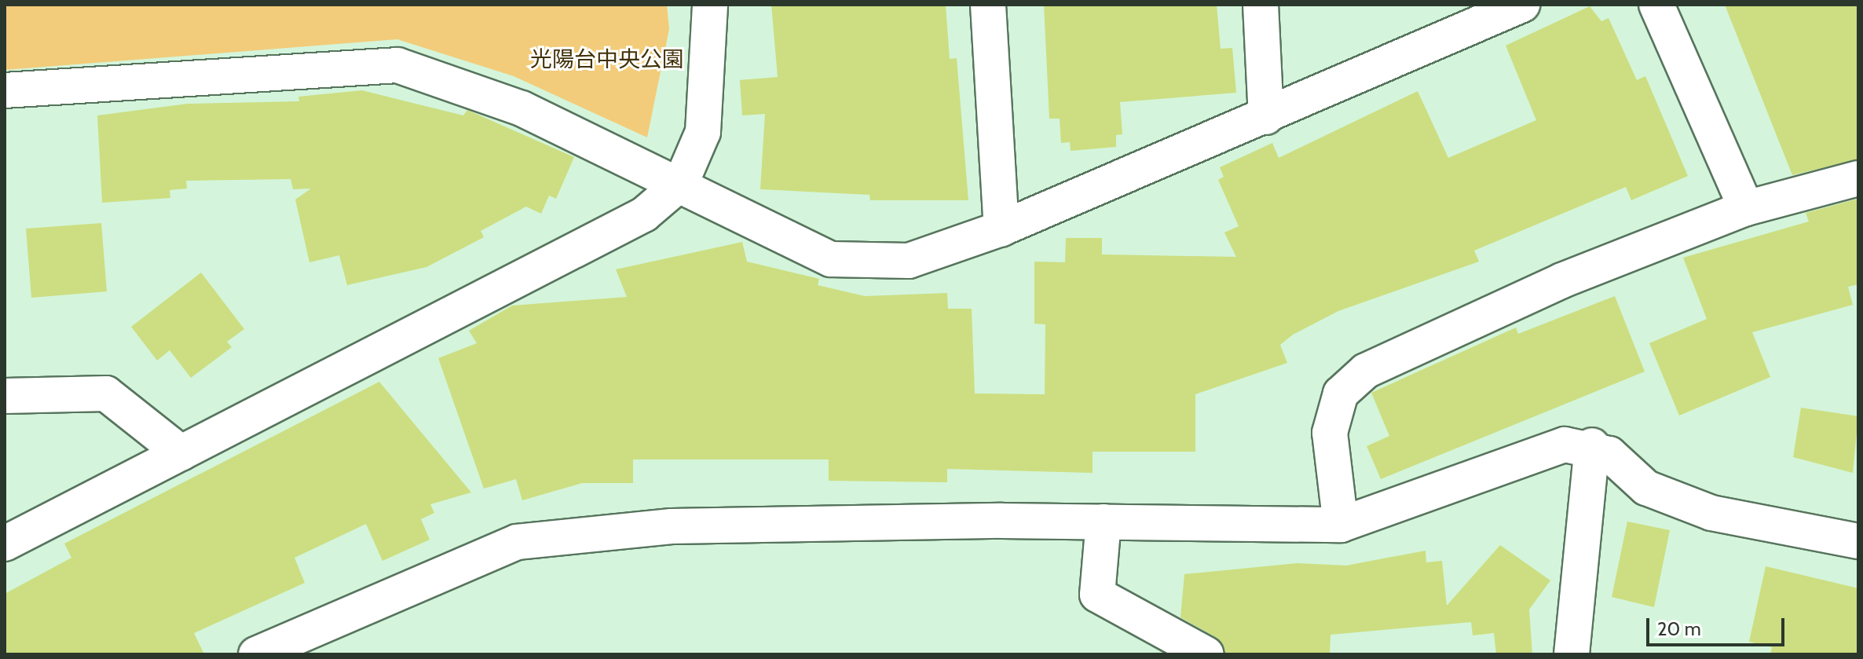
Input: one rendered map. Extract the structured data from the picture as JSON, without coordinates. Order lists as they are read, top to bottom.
{
  "parks": ["光陽台中央公園"],
  "scale_bar": "20 m"
}
